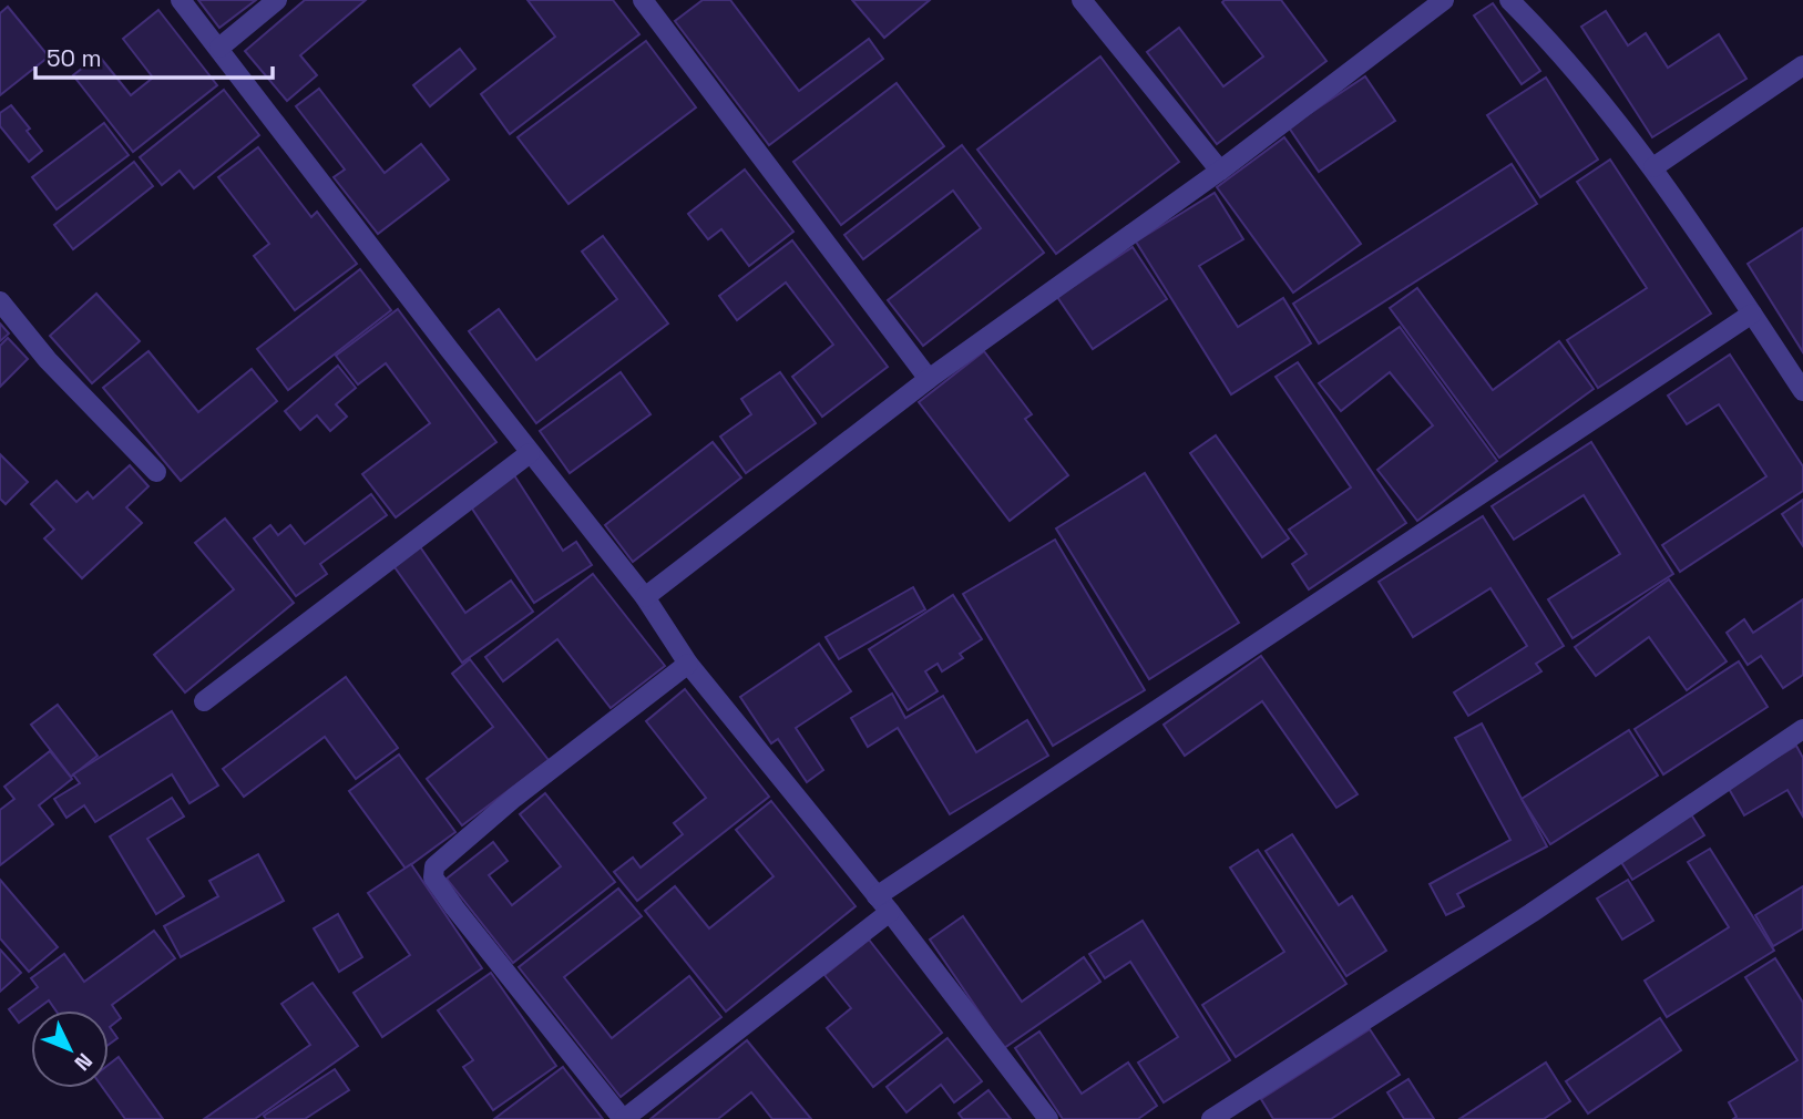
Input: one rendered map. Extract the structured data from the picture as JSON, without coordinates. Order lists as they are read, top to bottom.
{
  "scale_bar": "50 m",
  "north": "bottom right"
}
